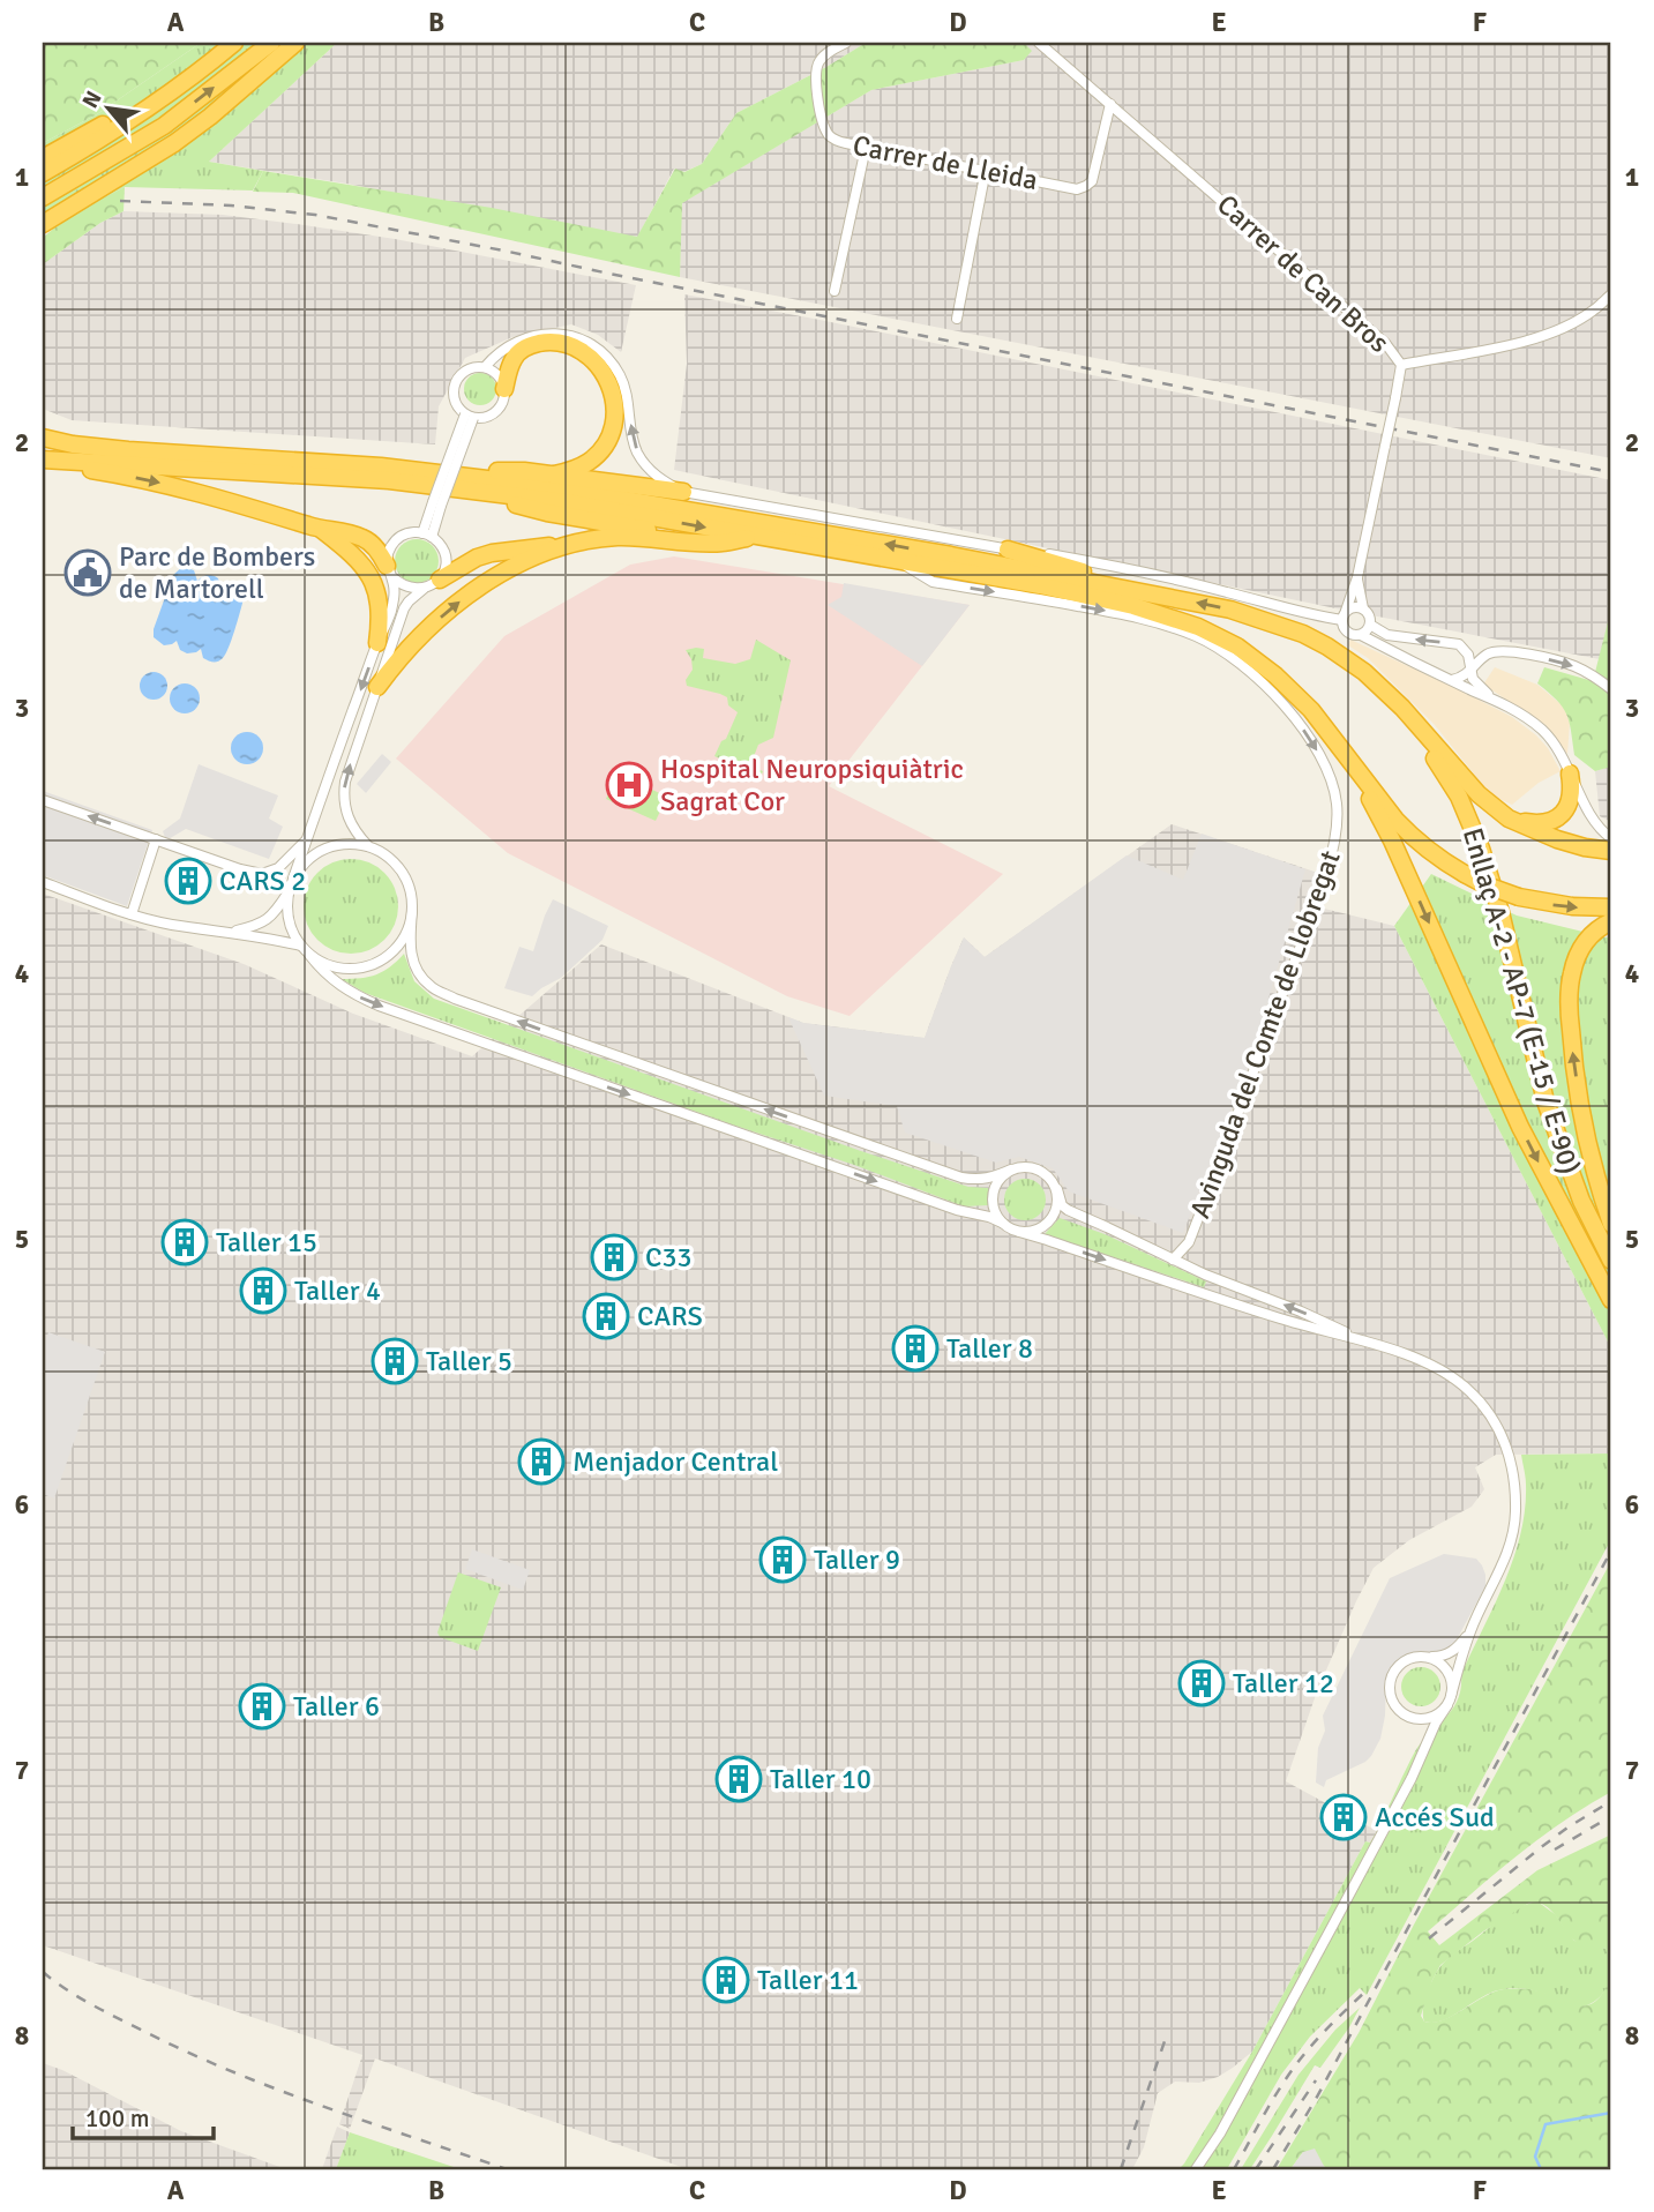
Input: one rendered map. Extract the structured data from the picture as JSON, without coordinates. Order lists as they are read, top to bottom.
{
  "streets": {
    "highway": ["Enllaç A-2 - AP-7 (E-15 / E-90)"],
    "street": ["Carrer de Lleida", "Carrer de Can Bros", "Avinguda del Comte de Llobregat"]
  },
  "crossings": [
    ["Carrer de Lleida", "Carrer de Can Bros"]
  ],
  "places": {
    "public building": ["Parc de Bombers de Martorell"],
    "hospital": ["Hospital Neuropsiquiàtric Sagrat Cor"],
    "building": [
      "CARS 2",
      "Taller 15",
      "C33",
      "Taller 4",
      "CARS",
      "Taller 8",
      "Taller 5",
      "Menjador Central",
      "Taller 9",
      "Taller 12",
      "Taller 6",
      "Taller 10",
      "Accés Sud",
      "Taller 11"
    ]
  },
  "scale_bar": "100 m",
  "north": "top left",
  "grid": {
    "columns": [
      "A",
      "B",
      "C",
      "D",
      "E",
      "F"
    ],
    "rows": [
      "1",
      "2",
      "3",
      "4",
      "5",
      "6",
      "7",
      "8"
    ]
  }
}
